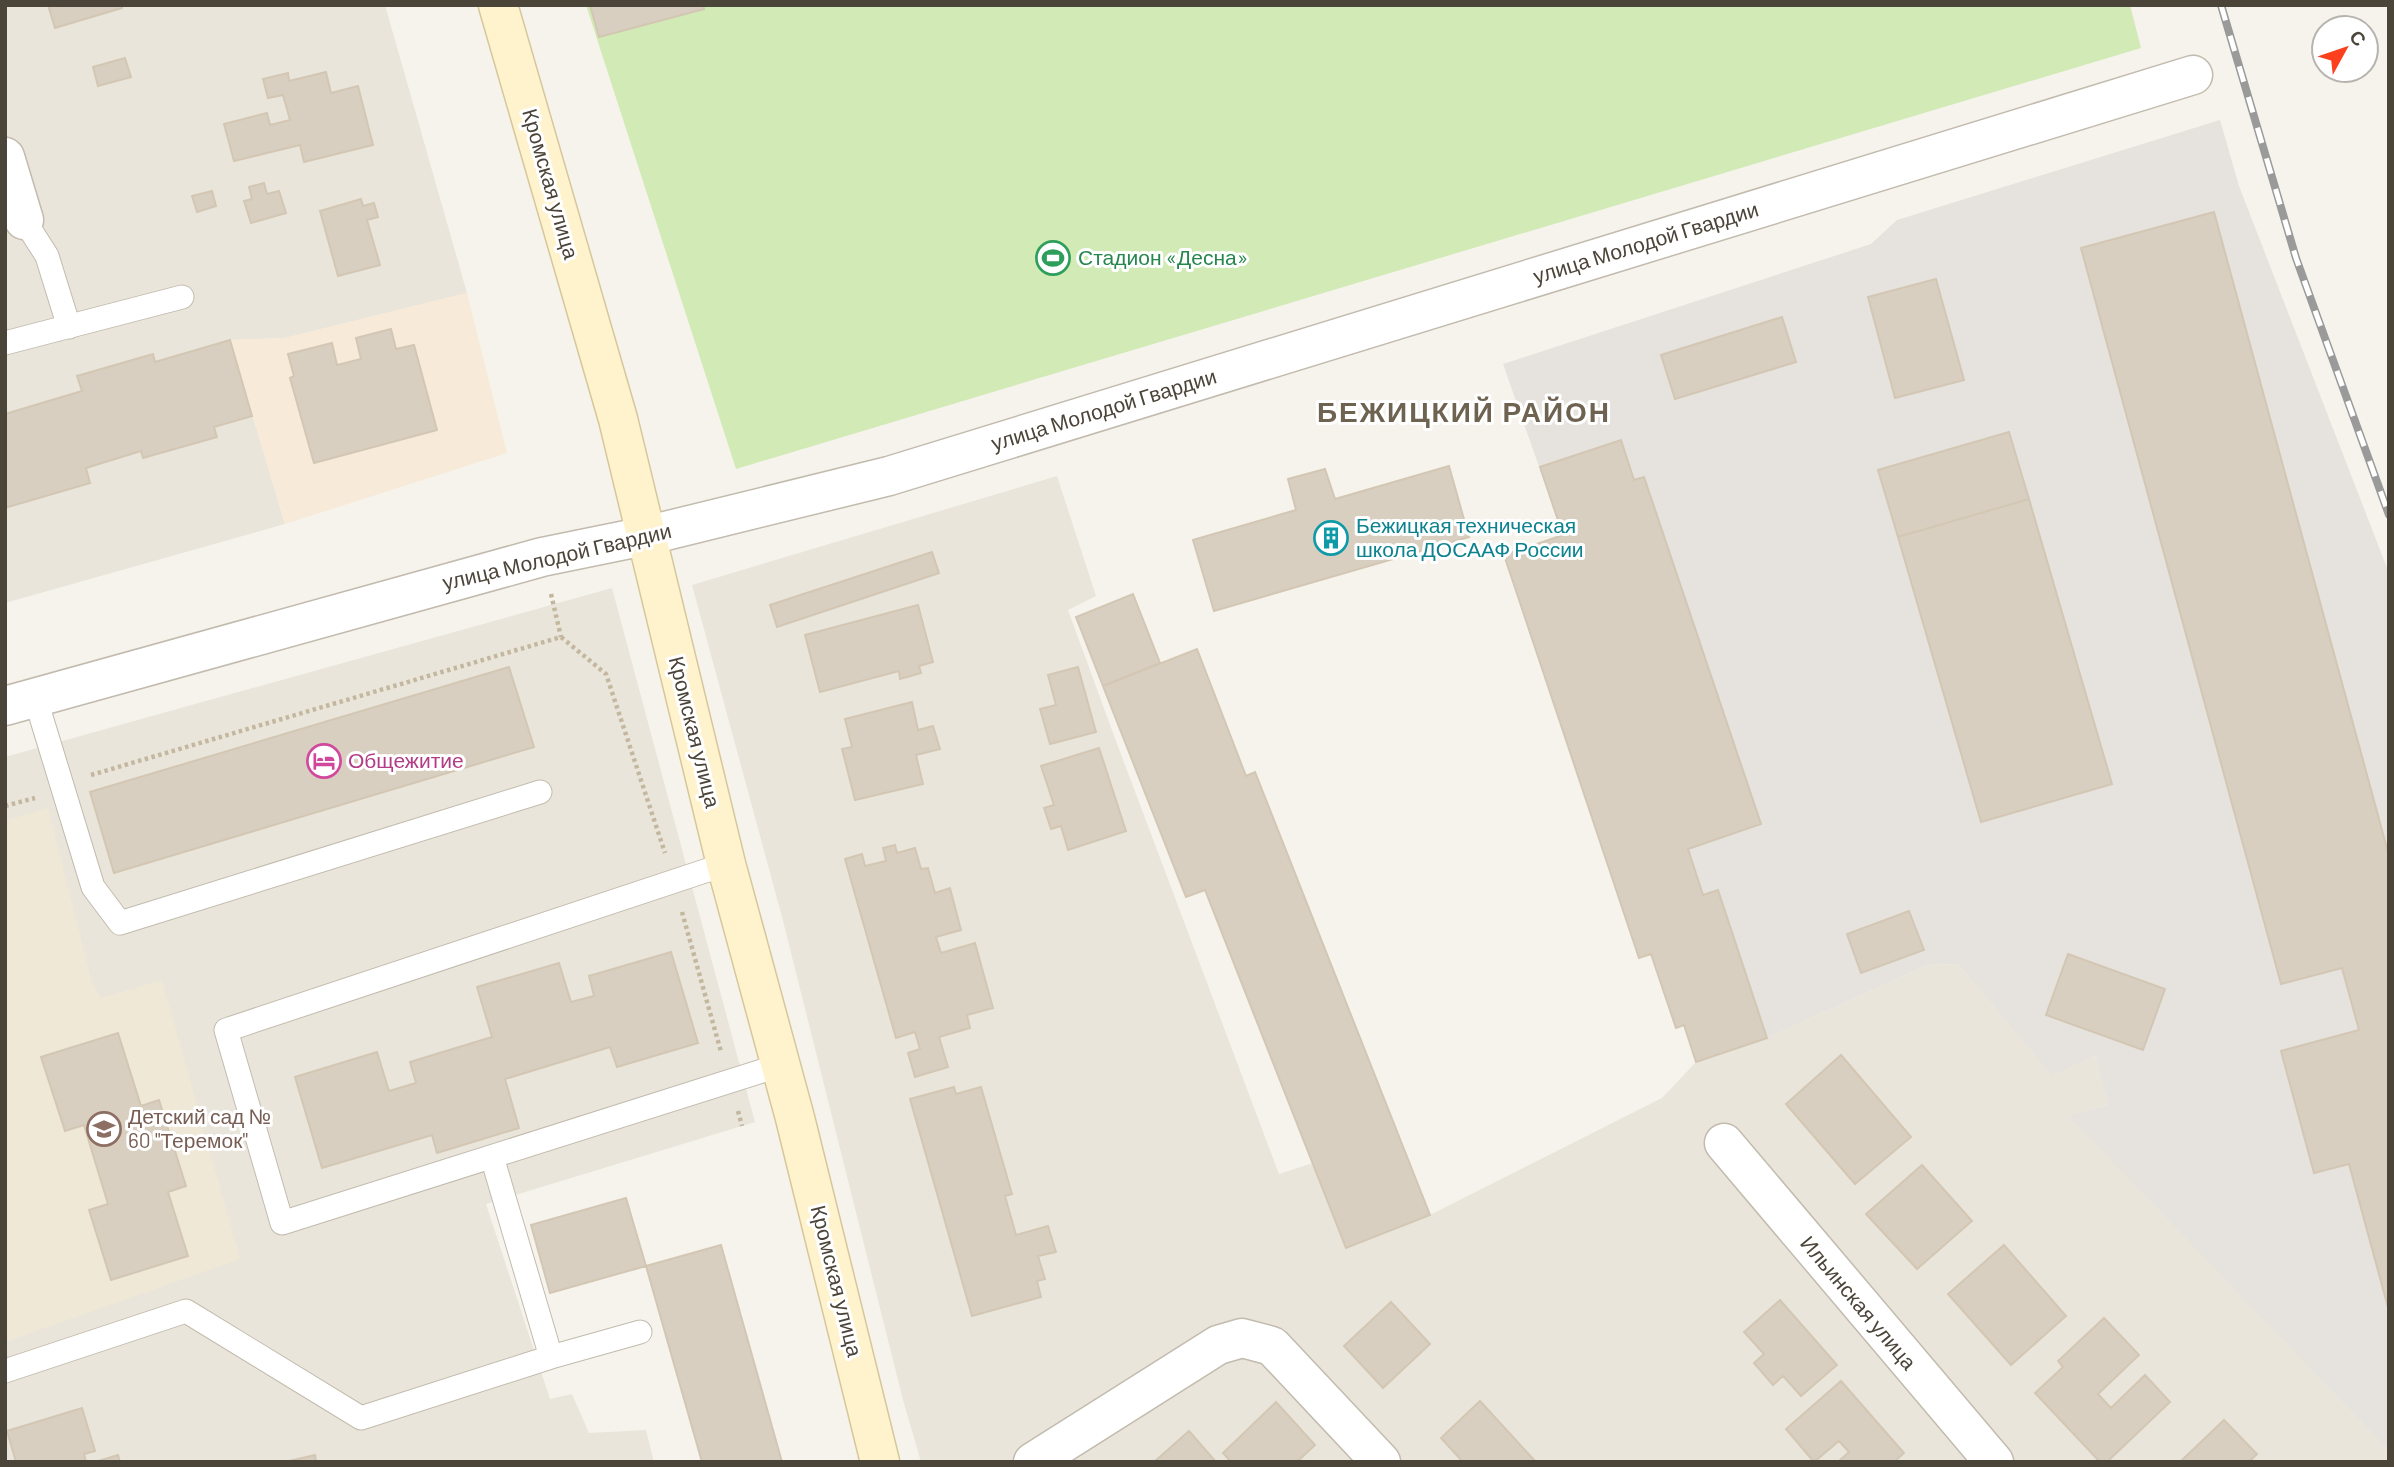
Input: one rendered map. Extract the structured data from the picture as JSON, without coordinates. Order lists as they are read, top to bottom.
{
  "streets": {
    "street": ["Кромская улица", "улица Молодой Гвардии", "Ильинская улица"]
  },
  "crossings": [
    ["Кромская улица", "улица Молодой Гвардии"]
  ],
  "districts": ["БЕЖИЦКИЙ РАЙОН"],
  "places": {
    "sports": ["Стадион «Десна»"],
    "building": ["Бежицкая техническая школа ДОСААФ России"],
    "hotel": ["Общежитие"],
    "school or university": ["Детский сад № 60 \"Теремок\""]
  },
  "north": "top right"
}
